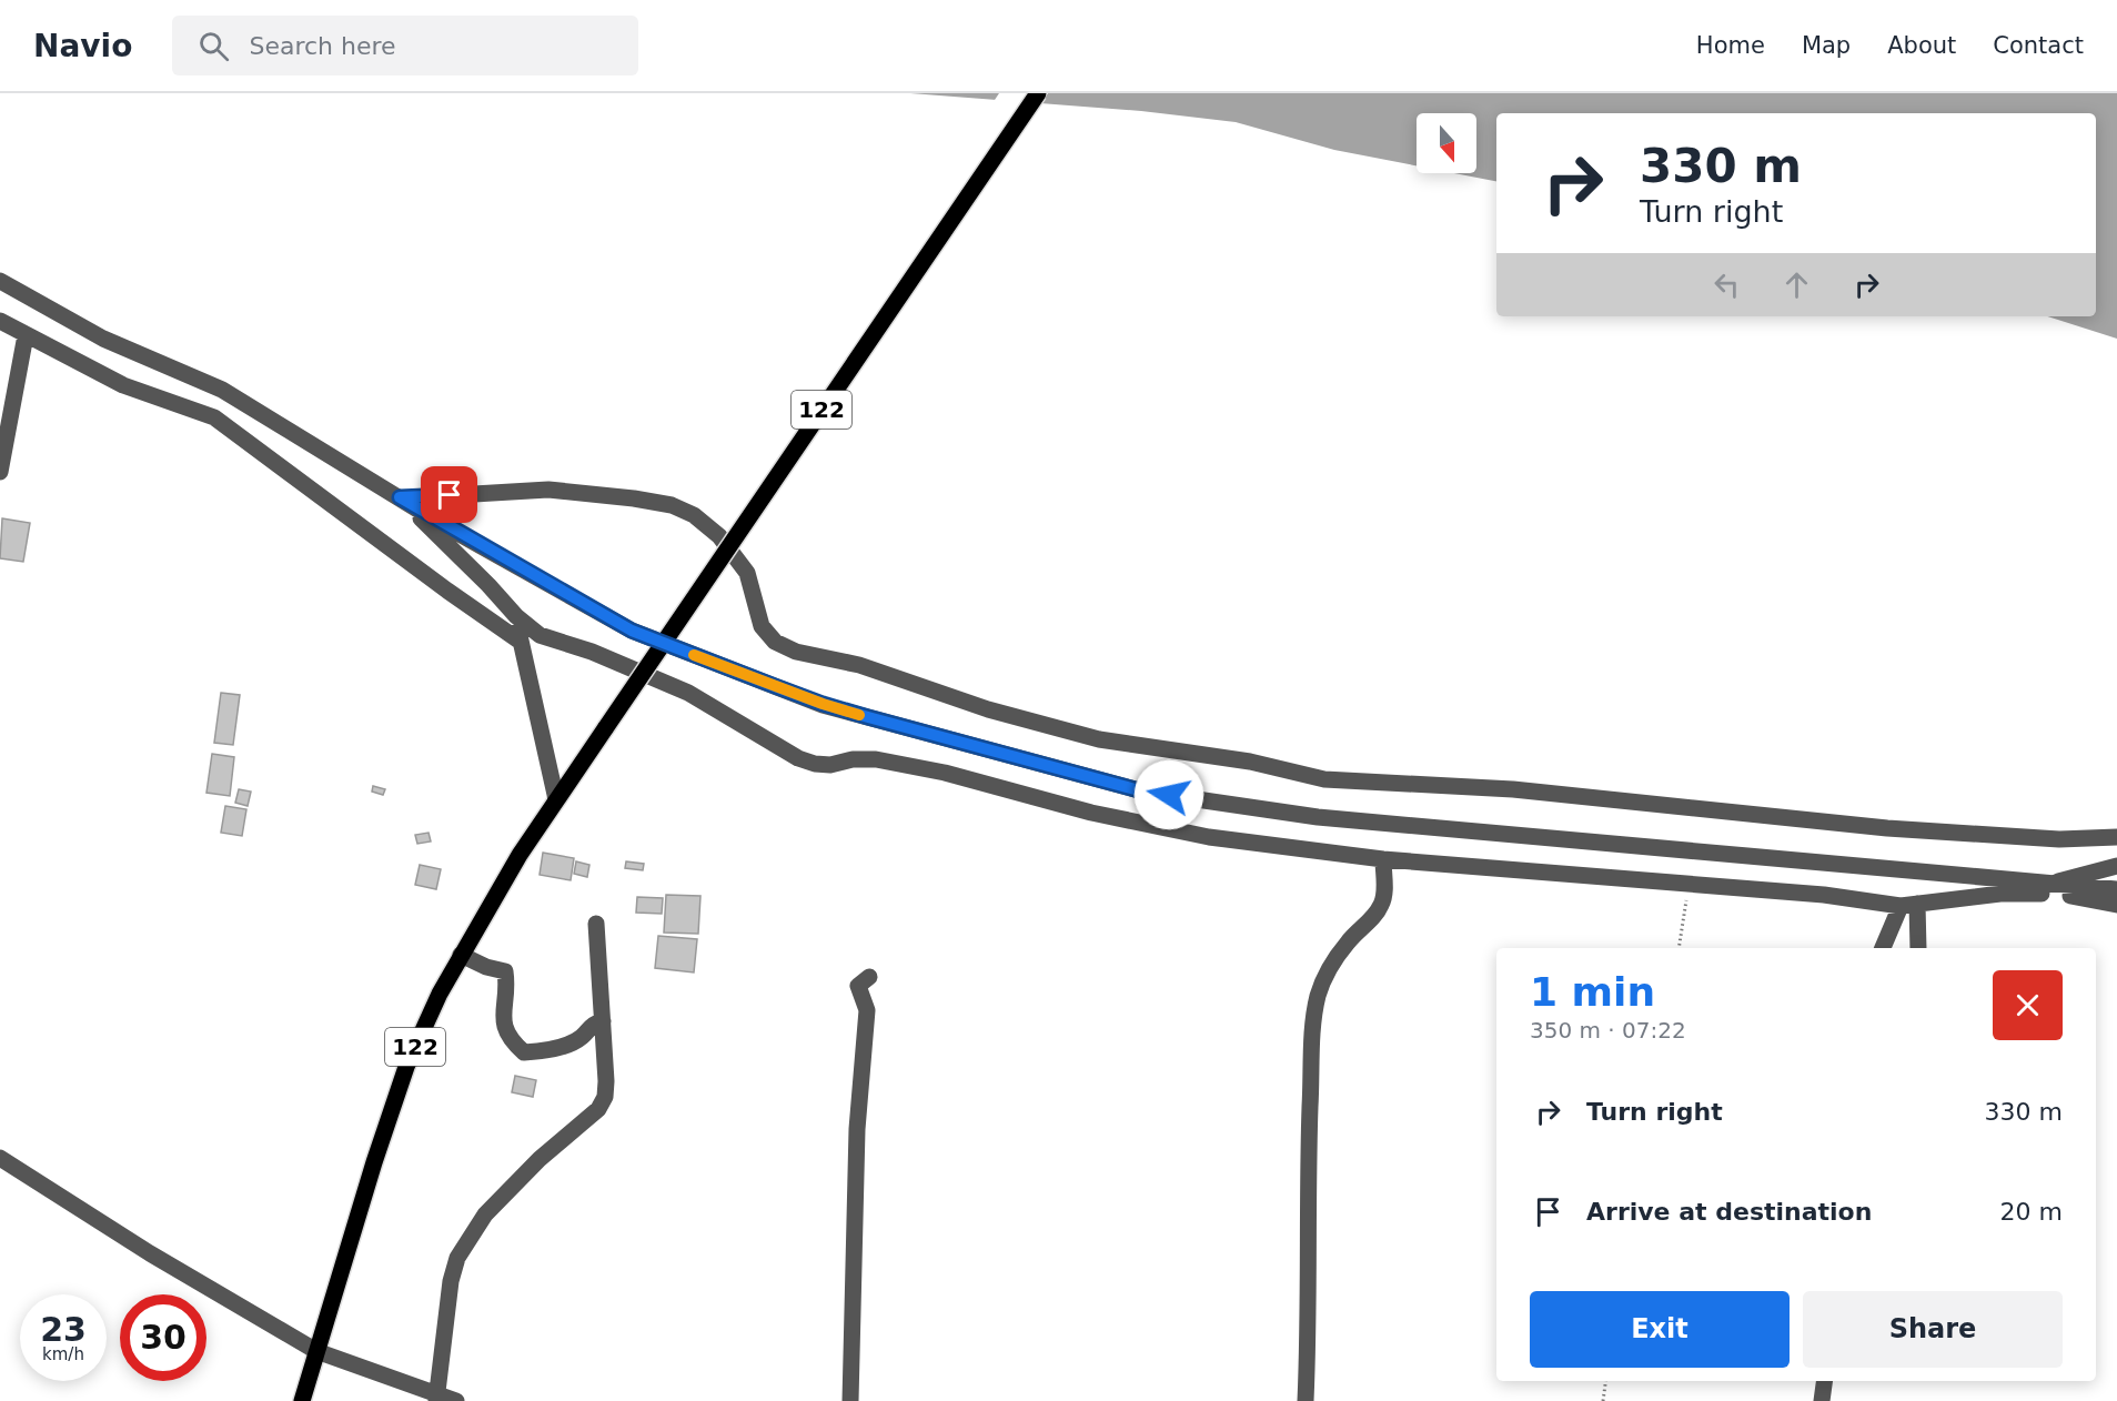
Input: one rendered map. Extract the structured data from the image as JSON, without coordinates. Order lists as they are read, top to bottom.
{
  "streets": {
    "main road": ["122"]
  },
  "north": "bottom",
  "page": {
    "header": "Navio",
    "search": "Search here",
    "nav": [
      "Home",
      "Map",
      "About",
      "Contact"
    ],
    "turn": ["330 m", "Turn right"],
    "heading": ["1 min", "350 m · 07:22"],
    "list": [
      {
        "name": "Turn right",
        "value": "330 m"
      },
      {
        "name": "Arrive at destination",
        "value": "20 m"
      }
    ],
    "buttons": ["Exit", "Share"],
    "speed": "23 km/h",
    "limit": "30"
  }
}
